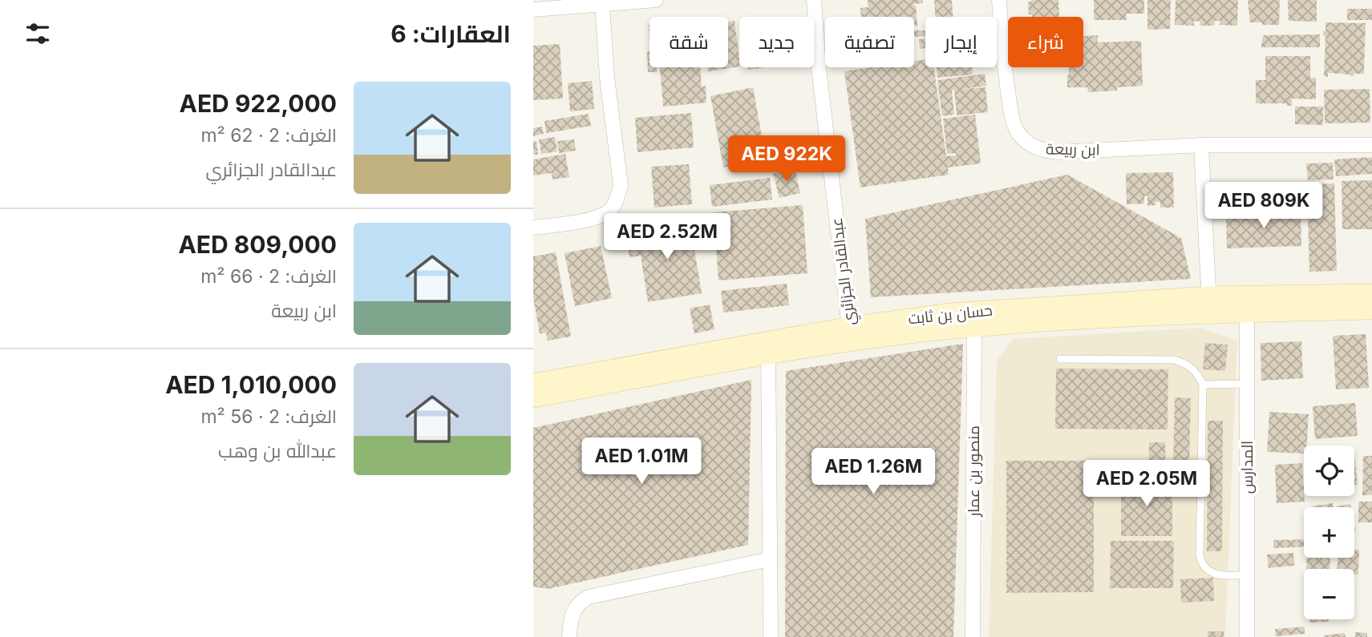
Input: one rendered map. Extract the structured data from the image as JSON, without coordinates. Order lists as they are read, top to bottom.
{
  "streets": {
    "street": [
      "ابن ربيعة",
      "عبدالقادر الجزائري",
      "حسان بن ثابت",
      "المدارس",
      "منصور بن عمار"
    ]
  },
  "crossings": [
    ["عبدالقادر الجزائري", "حسان بن ثابت"],
    ["حسان بن ثابت", "المدارس"],
    ["حسان بن ثابت", "منصور بن عمار"]
  ],
  "page": {
    "heading": "العقارات: 6",
    "chip": [
      "شراء",
      "إيجار",
      "تصفية",
      "جديد",
      "شقة"
    ],
    "list": [
      {
        "name": "AED 922,000",
        "note": "الغرف: 2 · 62 m² · عبدالقادر الجزائري"
      },
      {
        "name": "AED 809,000",
        "note": "الغرف: 2 · 66 m² · ابن ربيعة"
      },
      {
        "name": "AED 1,010,000",
        "note": "الغرف: 2 · 56 m² · عبدالله بن وهب"
      }
    ],
    "price": [
      "AED 922K",
      "AED 809K",
      "AED 2.52M",
      "AED 1.01M",
      "AED 1.26M",
      "AED 2.05M"
    ],
    "map_buttons": ["+", "−"]
  }
}
